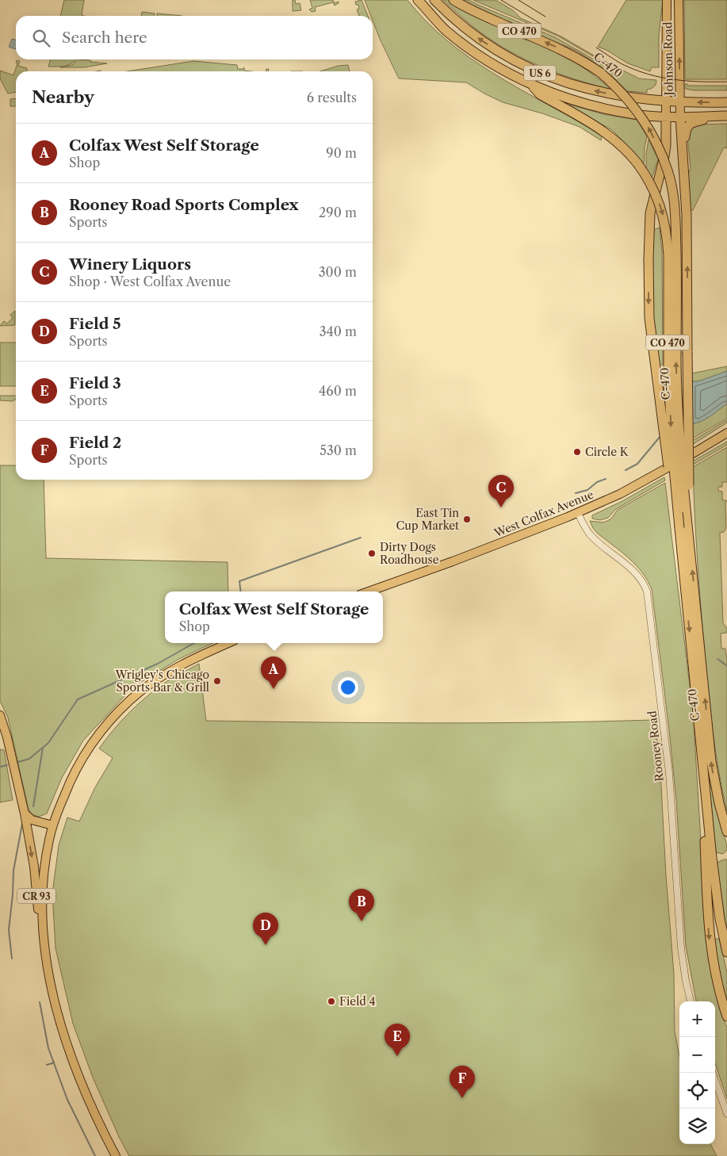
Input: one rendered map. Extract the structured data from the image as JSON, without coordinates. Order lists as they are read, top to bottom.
{
  "streets": {
    "highway": ["CO 470", "C-470", "US 6"],
    "main road": ["Johnson Road", "West Colfax Avenue", "CR 93"],
    "street": ["Rooney Road"]
  },
  "crossings": [
    ["Johnson Road", "US 6"],
    ["C-470", "US 6"],
    ["West Colfax Avenue", "Rooney Road"]
  ],
  "places": [
    "Circle K",
    "East Tin Cup Market",
    "Dirty Dogs Roadhouse",
    "Wrigley's Chicago Sports Bar & Grill",
    "Field 4"
  ],
  "page": {
    "search": "Search here",
    "heading": ["Nearby", "6 results"],
    "list": [
      {
        "mark": "A",
        "name": "Colfax West Self Storage",
        "note": "Shop",
        "value": "90 m"
      },
      {
        "mark": "B",
        "name": "Rooney Road Sports Complex",
        "note": "Sports",
        "value": "290 m"
      },
      {
        "mark": "C",
        "name": "Winery Liquors",
        "note": "Shop · West Colfax Avenue",
        "value": "300 m"
      },
      {
        "mark": "D",
        "name": "Field 5",
        "note": "Sports",
        "value": "340 m"
      },
      {
        "mark": "E",
        "name": "Field 3",
        "note": "Sports",
        "value": "460 m"
      },
      {
        "mark": "F",
        "name": "Field 2",
        "note": "Sports",
        "value": "530 m"
      }
    ],
    "pins": [
      "C",
      "A",
      "B",
      "D",
      "E",
      "F"
    ],
    "popup": ["Colfax West Self Storage", "Shop"],
    "map_buttons": ["+", "−"]
  }
}
